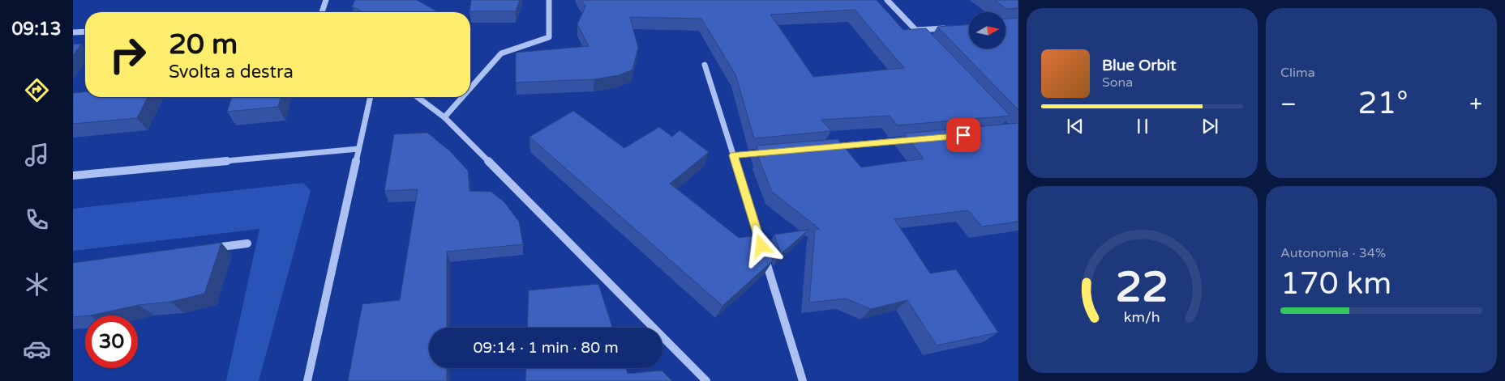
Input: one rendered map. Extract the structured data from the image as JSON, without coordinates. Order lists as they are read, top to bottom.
{
  "north": "right",
  "page": {
    "tabs": "09:13",
    "tile": [
      "Clima",
      ["Autonomia · 34%", "170 km"]
    ],
    "turn": ["20 m", "Svolta a destra"],
    "song": ["Blue Orbit", "Sona"],
    "heat": ["−", "21°", "+"],
    "limit": "30",
    "trip": "09:14 · 1 min · 80 m",
    "gauge": ["22", "km/h"]
  }
}
